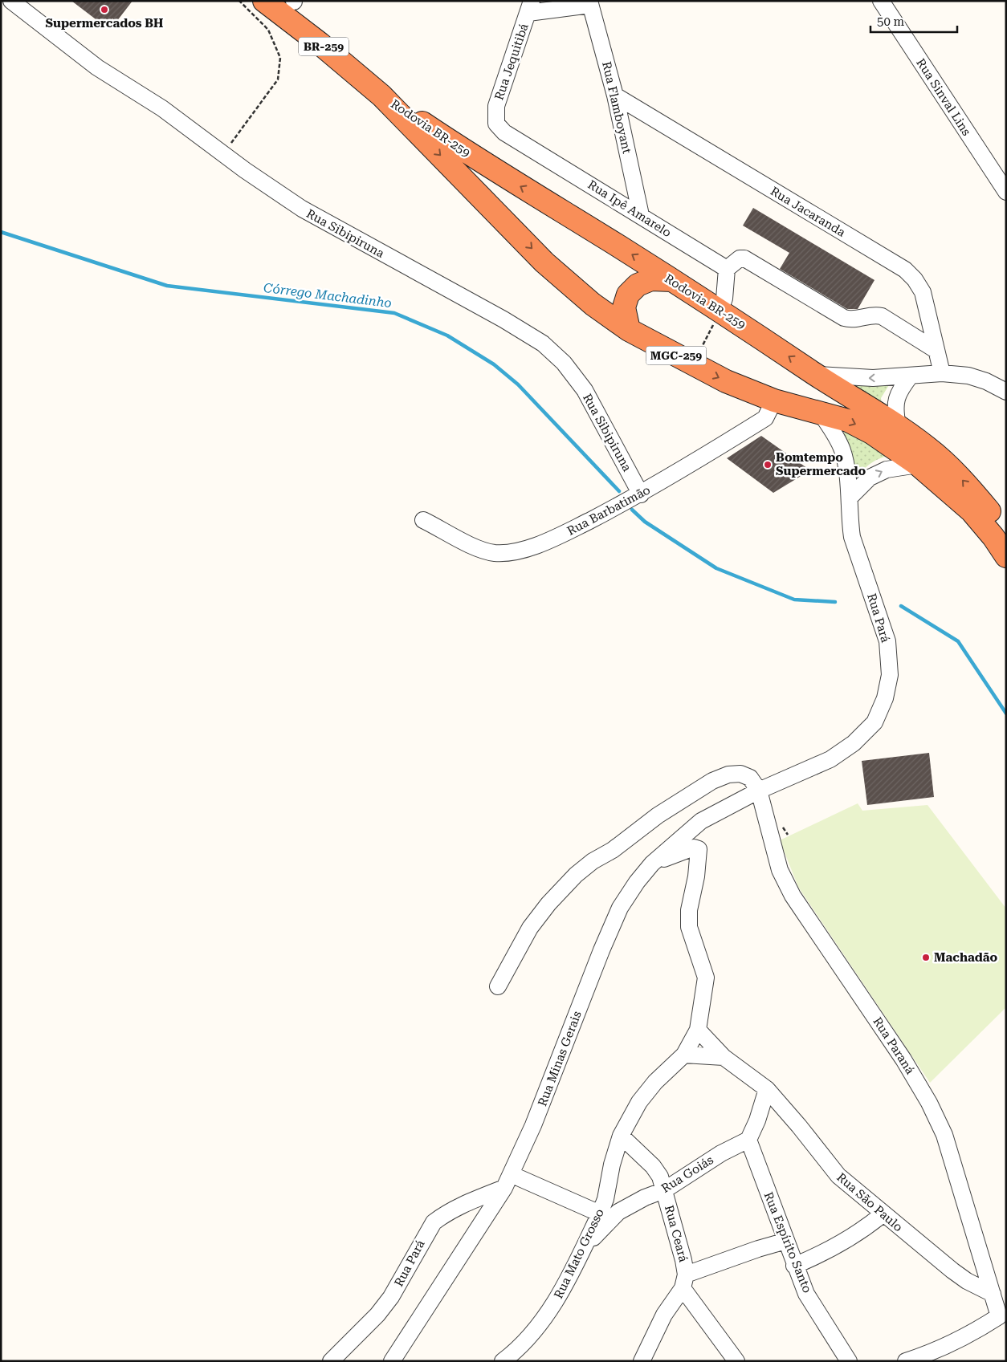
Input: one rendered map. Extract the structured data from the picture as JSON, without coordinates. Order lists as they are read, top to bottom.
{
  "streets": {
    "highway": ["BR-259", "Rodovia BR-259", "MGC-259"],
    "street": [
      "Rua Jequitibá",
      "Rua Sinval Lins",
      "Rua Flamboyant",
      "Rua Ipê Amarelo",
      "Rua Jacaranda",
      "Rua Sibipiruna",
      "Rua Barbatimão",
      "Rua Pará",
      "Rua Paraná",
      "Rua Minas Gerais",
      "Rua Goiás",
      "Rua São Paulo",
      "Rua Ceará",
      "Rua Espírito Santo",
      "Rua Mato Grosso"
    ]
  },
  "crossings": [
    ["BR-259", "Rodovia BR-259"],
    ["BR-259", "MGC-259"],
    ["Rua Jequitibá", "Rua Ipê Amarelo"],
    ["Rua Flamboyant", "Rua Ipê Amarelo"],
    ["Rua Flamboyant", "Rua Jacaranda"],
    ["Rodovia BR-259", "MGC-259"],
    ["Rua Sibipiruna", "Rua Barbatimão"],
    ["MGC-259", "Rua Barbatimão"],
    ["MGC-259", "Rua Pará"],
    ["Rua Pará", "Rua Paraná"],
    ["Rua Pará", "Rua Minas Gerais"],
    ["Rua Paraná", "Rua Minas Gerais"],
    ["Rua Paraná", "Rua São Paulo"],
    ["Rua Minas Gerais", "Rua Mato Grosso"],
    ["Rua Goiás", "Rua Ceará"],
    ["Rua Goiás", "Rua Espírito Santo"],
    ["Rua Goiás", "Rua Mato Grosso"],
    ["Rua São Paulo", "Rua Mato Grosso"],
    ["Rua Ceará", "Rua Mato Grosso"]
  ],
  "water": ["Córrego Machadinho"],
  "places": ["Supermercados BH", "Bomtempo Supermercado", "Machadão"],
  "scale_bar": "50 m"
}
